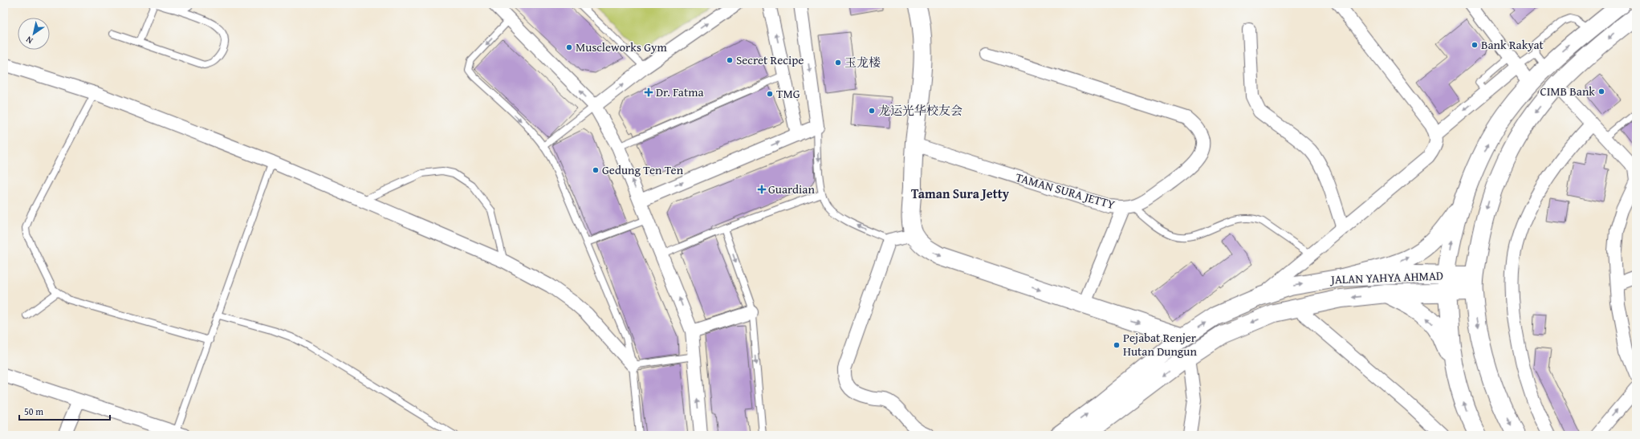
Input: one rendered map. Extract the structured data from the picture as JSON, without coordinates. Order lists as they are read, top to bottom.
{
  "streets": {
    "main road": ["JALAN YAHYA AHMAD"],
    "street": ["TAMAN SURA JETTY"]
  },
  "districts": ["Taman Sura Jetty"],
  "places": {
    "other": [
      "Bank Rakyat",
      "Muscleworks Gym",
      "Secret Recipe",
      "玉龙楼",
      "CIMB Bank",
      "TMG",
      "龙运光华校友会",
      "Gedung Ten Ten",
      "Pejabat Renjer Hutan Dungun"
    ],
    "health": ["Dr. Fatma", "Guardian"]
  },
  "scale_bar": "50 m",
  "north": "bottom left"
}
